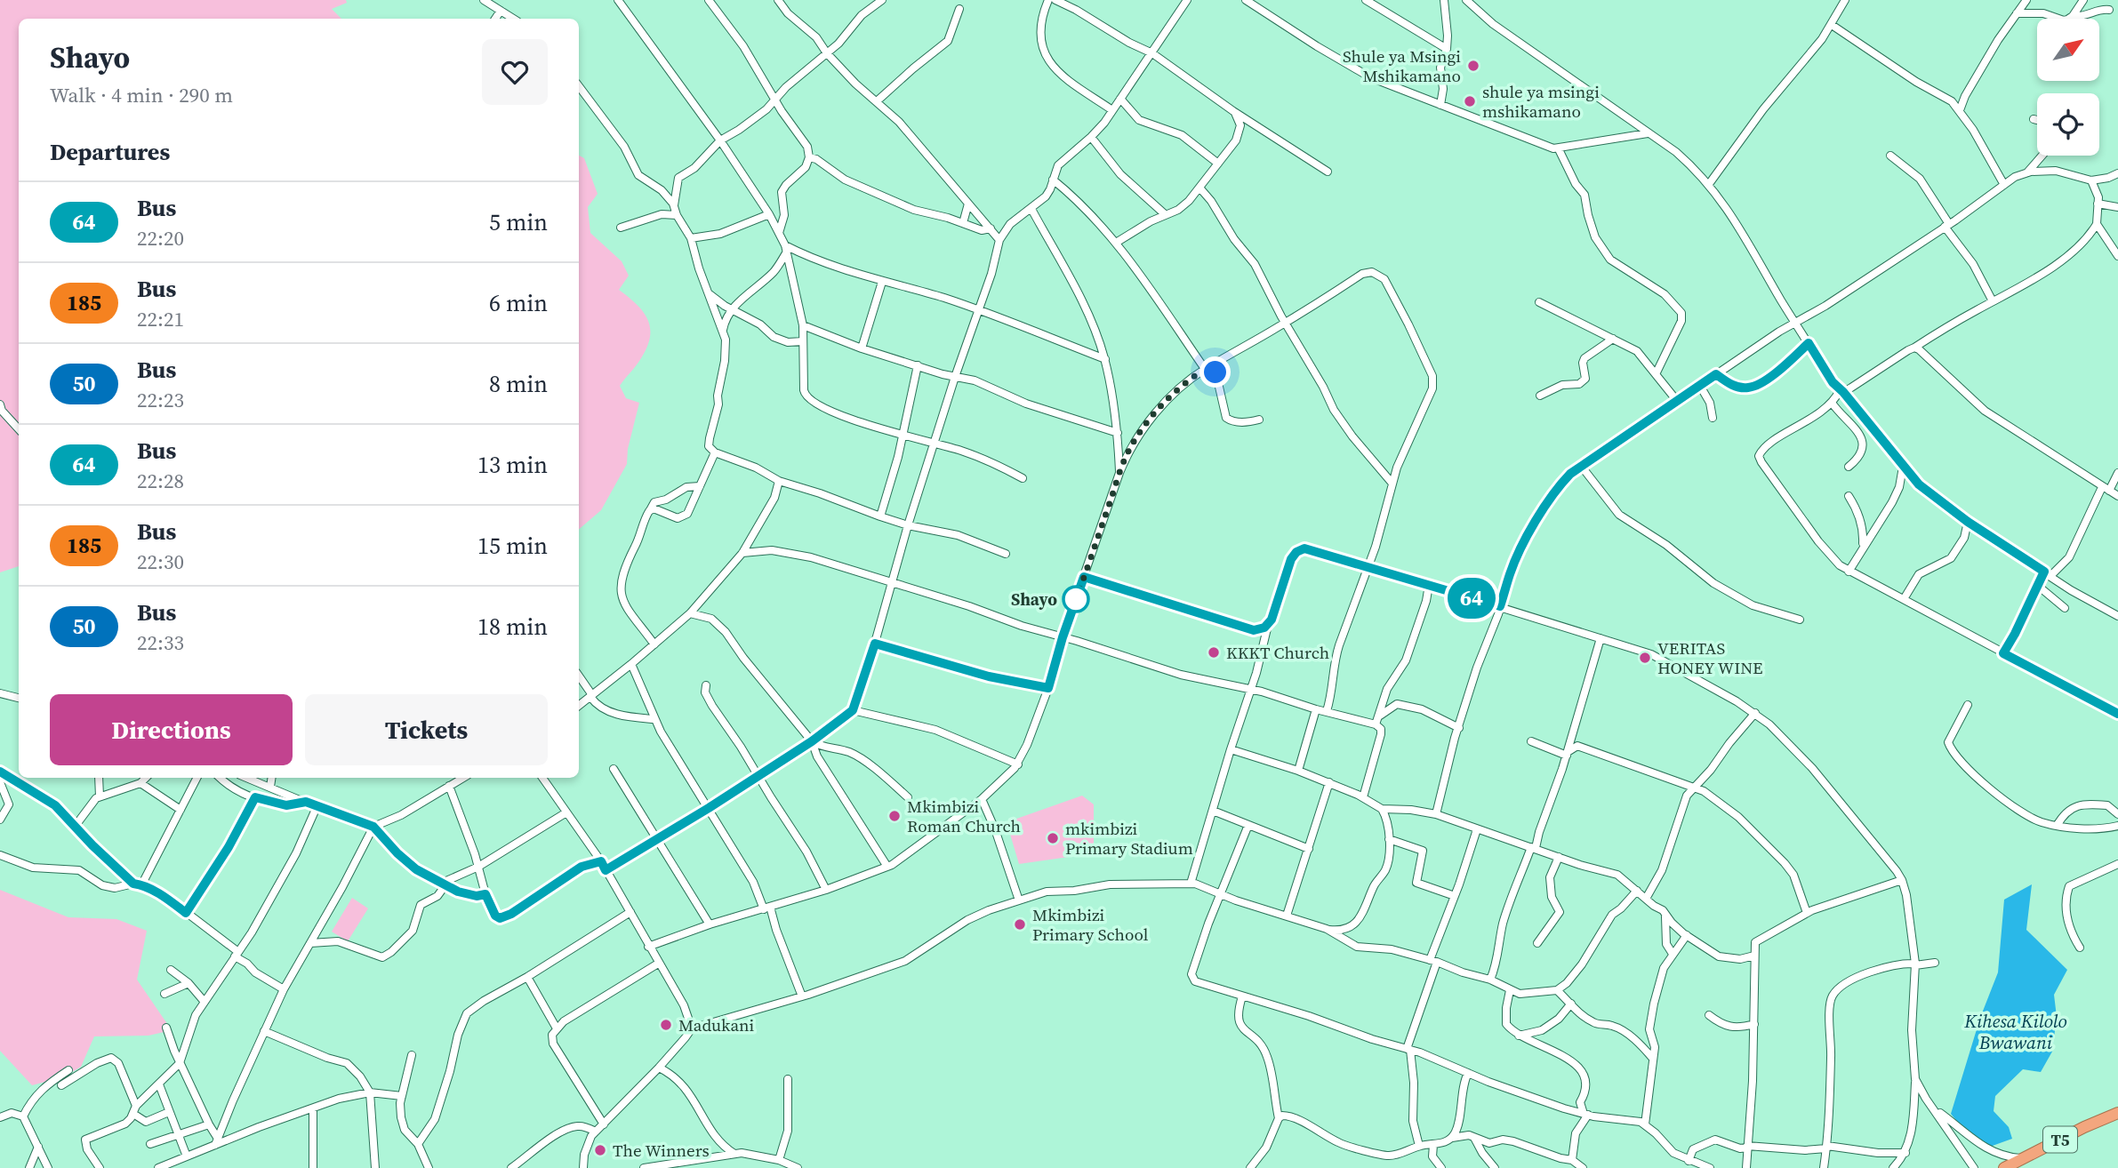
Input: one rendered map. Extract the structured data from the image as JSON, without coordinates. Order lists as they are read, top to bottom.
{
  "streets": {
    "highway": ["T5"]
  },
  "water": ["Kihesa Kilolo Bwawani"],
  "places": [
    "Shule ya Msingi Mshikamano",
    "shule ya msingi mshikamano",
    "Shayo",
    "KKKT Church",
    "VERITAS HONEY WINE",
    "Mkimbizi Roman Church",
    "mkimbizi Primary Stadium",
    "Mkimbizi Primary School",
    "Madukani",
    "The Winners"
  ],
  "lines": ["bus line 64"],
  "north": "top right",
  "page": {
    "on_map": "64",
    "heading": [
      ["Shayo", "Walk · 4 min · 290 m"],
      "Departures"
    ],
    "list": [
      {
        "mark": "64",
        "name": "Bus",
        "note": "22:20",
        "value": "5 min"
      },
      {
        "mark": "185",
        "name": "Bus",
        "note": "22:21",
        "value": "6 min"
      },
      {
        "mark": "50",
        "name": "Bus",
        "note": "22:23",
        "value": "8 min"
      },
      {
        "mark": "64",
        "name": "Bus",
        "note": "22:28",
        "value": "13 min"
      },
      {
        "mark": "185",
        "name": "Bus",
        "note": "22:30",
        "value": "15 min"
      },
      {
        "mark": "50",
        "name": "Bus",
        "note": "22:33",
        "value": "18 min"
      }
    ],
    "buttons": ["Directions", "Tickets"]
  }
}
